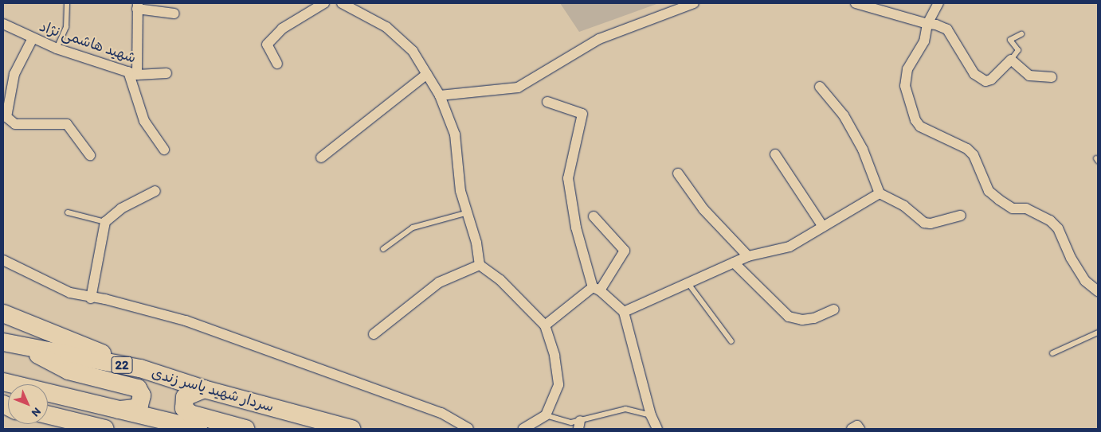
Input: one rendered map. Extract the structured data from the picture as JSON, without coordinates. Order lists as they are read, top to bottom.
{
  "streets": {
    "highway": ["22", "سردار شهید یاسر زندی"],
    "street": ["شهید هاشمی نژاد"]
  },
  "north": "bottom right"
}
